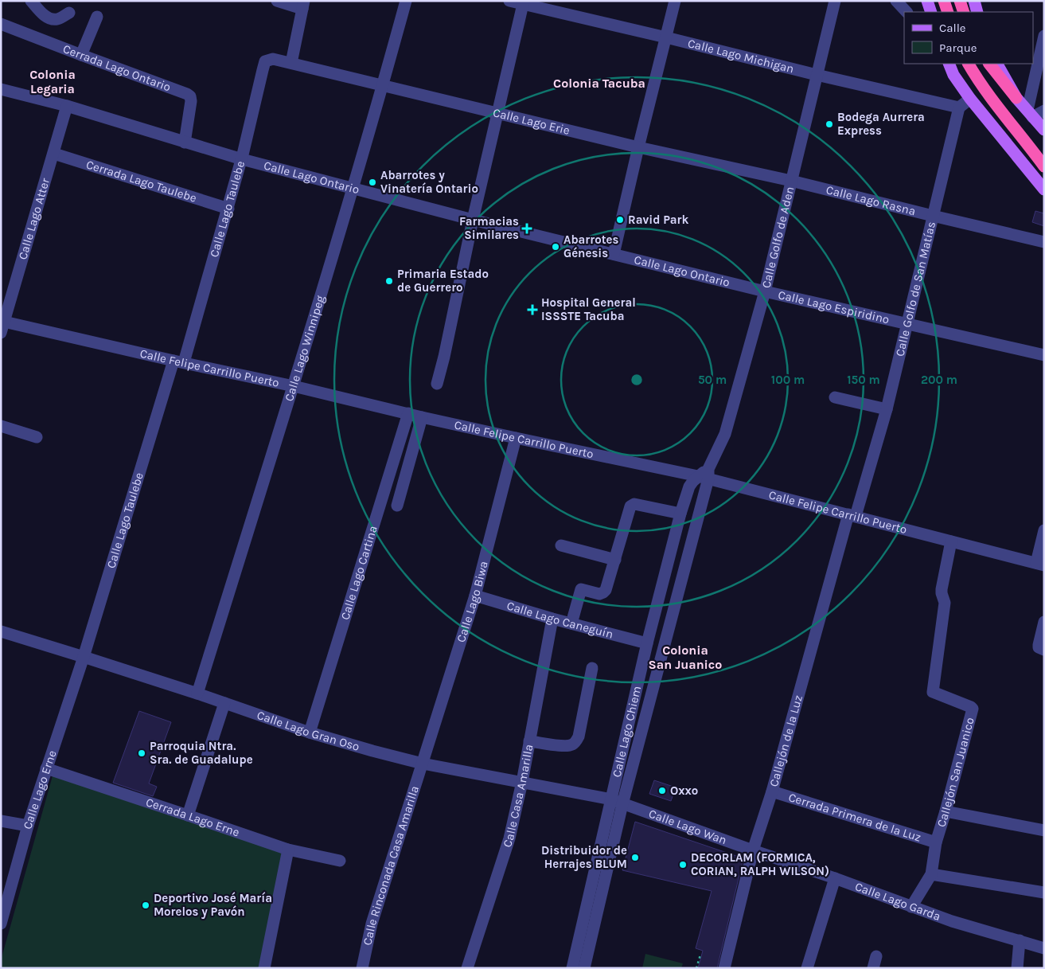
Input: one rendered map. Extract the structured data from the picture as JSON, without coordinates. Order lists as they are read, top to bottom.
{
  "streets": {
    "street": [
      "Calle Lago Michigan",
      "Cerrada Lago Ontario",
      "Calle Lago Erie",
      "Calle Lago Ontario",
      "Cerrada Lago Taulebe",
      "Calle Lago Rasna",
      "Calle Lago Taulebe",
      "Calle Lago Atter",
      "Calle Golfo de Aden",
      "Calle Golfo de San Matías",
      "Calle Lago Espiridino",
      "Calle Lago Winnipeg",
      "Calle Felipe Carrillo Puerto",
      "Calle Lago Cartina",
      "Calle Lago Biwa",
      "Calle Lago Caneguín",
      "Calle Lago Gran Oso",
      "Calle Lago Chiem",
      "Callejón de la Luz",
      "Callejón San Juanico",
      "Calle Lago Erne",
      "Calle Casa Amarilla",
      "Cerrada Lago Erne",
      "Cerrada Primera de la Luz",
      "Calle Lago Wan",
      "Calle Rinconada Casa Amarilla",
      "Calle Lago Garda"
    ]
  },
  "crossings": [
    ["Calle Lago Michigan", "Calle Golfo de Aden"],
    ["Calle Lago Michigan", "Calle Golfo de San Matías"],
    ["Cerrada Lago Ontario", "Calle Lago Ontario"],
    ["Calle Lago Erie", "Calle Lago Rasna"],
    ["Calle Lago Erie", "Calle Lago Taulebe"],
    ["Calle Lago Erie", "Calle Golfo de Aden"],
    ["Calle Lago Erie", "Calle Lago Winnipeg"],
    ["Calle Lago Ontario", "Calle Lago Taulebe"],
    ["Calle Lago Ontario", "Calle Lago Atter"],
    ["Calle Lago Ontario", "Calle Golfo de Aden"],
    ["Calle Lago Ontario", "Calle Lago Espiridino"],
    ["Calle Lago Ontario", "Calle Lago Winnipeg"],
    ["Cerrada Lago Taulebe", "Calle Lago Taulebe"],
    ["Cerrada Lago Taulebe", "Calle Lago Atter"],
    ["Calle Lago Rasna", "Calle Golfo de Aden"],
    ["Calle Lago Rasna", "Calle Golfo de San Matías"],
    ["Calle Lago Taulebe", "Calle Felipe Carrillo Puerto"],
    ["Calle Lago Taulebe", "Calle Lago Gran Oso"],
    ["Calle Lago Taulebe", "Calle Lago Erne"],
    ["Calle Lago Atter", "Calle Felipe Carrillo Puerto"],
    ["Calle Golfo de Aden", "Calle Lago Espiridino"],
    ["Calle Golfo de Aden", "Calle Felipe Carrillo Puerto"],
    ["Calle Golfo de Aden", "Calle Lago Chiem"],
    ["Calle Golfo de San Matías", "Calle Lago Espiridino"],
    ["Calle Golfo de San Matías", "Calle Felipe Carrillo Puerto"],
    ["Calle Golfo de San Matías", "Callejón de la Luz"],
    ["Calle Lago Winnipeg", "Calle Felipe Carrillo Puerto"],
    ["Calle Lago Winnipeg", "Calle Lago Gran Oso"],
    ["Calle Felipe Carrillo Puerto", "Calle Lago Cartina"],
    ["Calle Felipe Carrillo Puerto", "Calle Lago Biwa"],
    ["Calle Felipe Carrillo Puerto", "Calle Lago Chiem"],
    ["Calle Felipe Carrillo Puerto", "Callejón de la Luz"],
    ["Calle Felipe Carrillo Puerto", "Callejón San Juanico"],
    ["Calle Lago Cartina", "Calle Lago Gran Oso"],
    ["Calle Lago Biwa", "Calle Lago Caneguín"],
    ["Calle Lago Biwa", "Calle Lago Gran Oso"],
    ["Calle Lago Biwa", "Calle Rinconada Casa Amarilla"],
    ["Calle Lago Caneguín", "Calle Lago Chiem"],
    ["Calle Lago Caneguín", "Calle Casa Amarilla"],
    ["Calle Lago Gran Oso", "Calle Lago Chiem"],
    ["Calle Lago Gran Oso", "Calle Lago Erne"],
    ["Calle Lago Gran Oso", "Calle Casa Amarilla"],
    ["Calle Lago Gran Oso", "Calle Lago Wan"],
    ["Calle Lago Gran Oso", "Calle Rinconada Casa Amarilla"],
    ["Calle Lago Chiem", "Calle Lago Wan"],
    ["Callejón de la Luz", "Cerrada Primera de la Luz"],
    ["Callejón de la Luz", "Calle Lago Wan"],
    ["Callejón de la Luz", "Calle Lago Garda"],
    ["Callejón San Juanico", "Cerrada Primera de la Luz"],
    ["Callejón San Juanico", "Calle Lago Garda"],
    ["Calle Lago Erne", "Cerrada Lago Erne"],
    ["Calle Lago Wan", "Calle Lago Garda"]
  ],
  "districts": ["Colonia Legaria", "Colonia Tacuba", "Colonia San Juanico"],
  "places": {
    "other": [
      "Bodega Aurrera Express",
      "Abarrotes y Vinatería Ontario",
      "Ravid Park",
      "Abarrotes Génesis",
      "Primaria Estado de Guerrero",
      "Parroquia Ntra. Sra. de Guadalupe",
      "Oxxo",
      "Distribuidor de Herrajes BLUM",
      "DECORLAM (FORMICA, CORIAN, RALPH WILSON)",
      "Deportivo José María Morelos y Pavón"
    ],
    "health": ["Farmacias Similares", "Hospital General ISSSTE Tacuba"]
  },
  "legend": ["Calle", "Parque"],
  "rings": [
    "50 m",
    "100 m",
    "150 m",
    "200 m"
  ]
}
